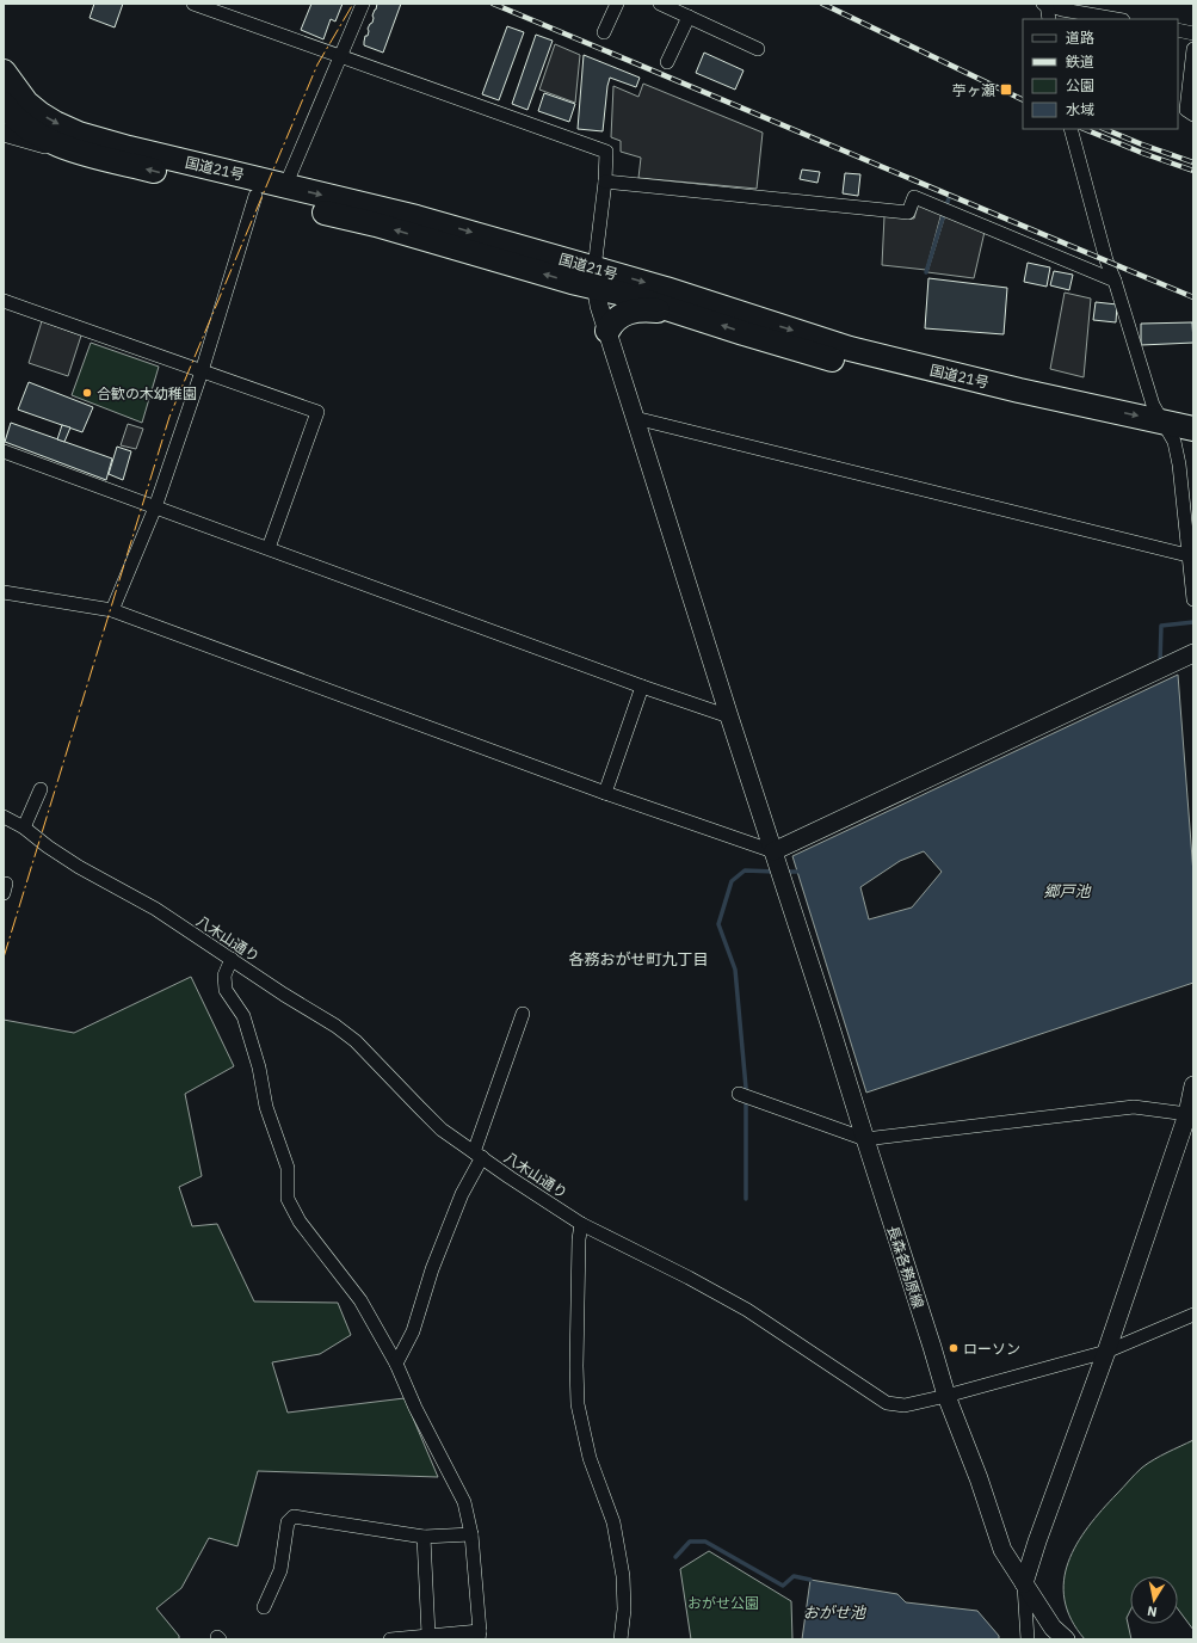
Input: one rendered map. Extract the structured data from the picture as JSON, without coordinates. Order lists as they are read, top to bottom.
{
  "streets": {
    "highway": ["国道21号"],
    "main road": ["長森各務原線"],
    "street": ["八木山通り"]
  },
  "crossings": [
    ["国道21号", "長森各務原線"],
    ["八木山通り", "長森各務原線"]
  ],
  "districts": ["各務おがせ町九丁目"],
  "water": ["郷戸池", "おがせ池"],
  "parks": ["おがせ公園"],
  "places": {
    "transit": ["苧ヶ瀬"],
    "other": ["合歓の木幼稚園", "ローソン"]
  },
  "legend": [
    "道路",
    "鉄道",
    "公園",
    "水域"
  ],
  "north": "bottom"
}
